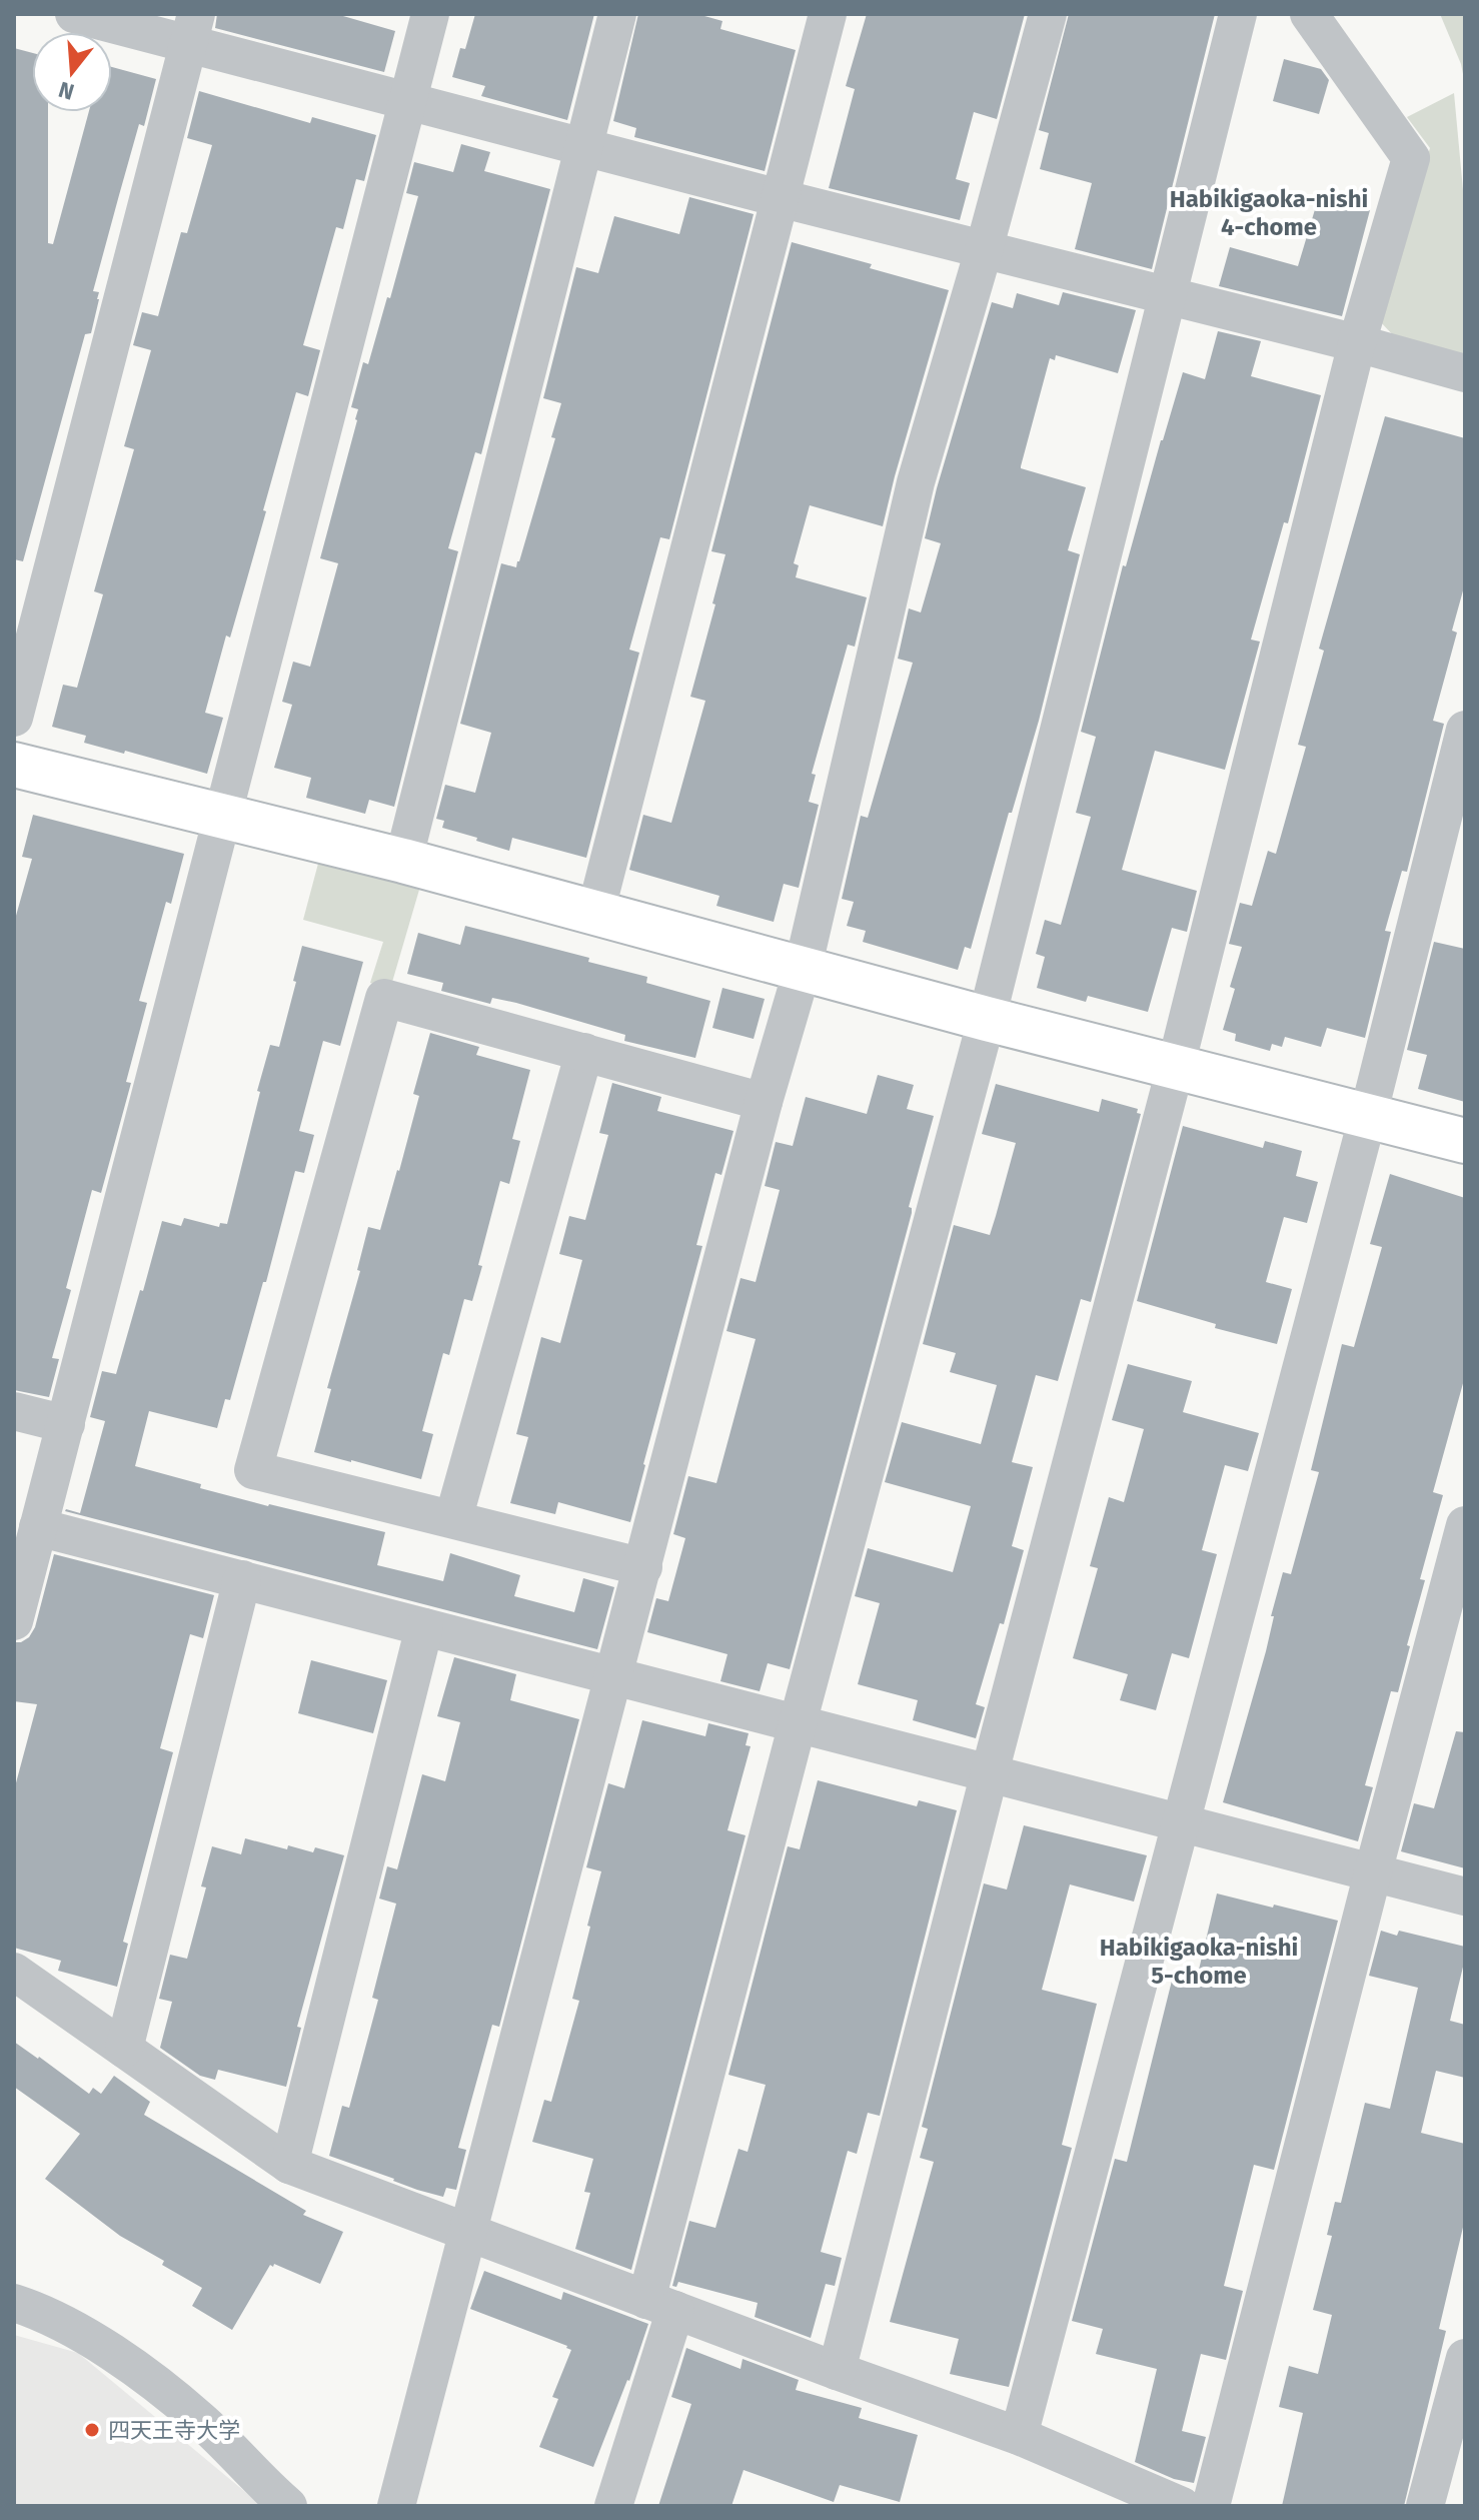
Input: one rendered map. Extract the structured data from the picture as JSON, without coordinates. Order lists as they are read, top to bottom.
{
  "districts": ["Habikigaoka-nishi 4-chome", "Habikigaoka-nishi 5-chome"],
  "places": ["四天王寺大学"],
  "north": "bottom"
}
